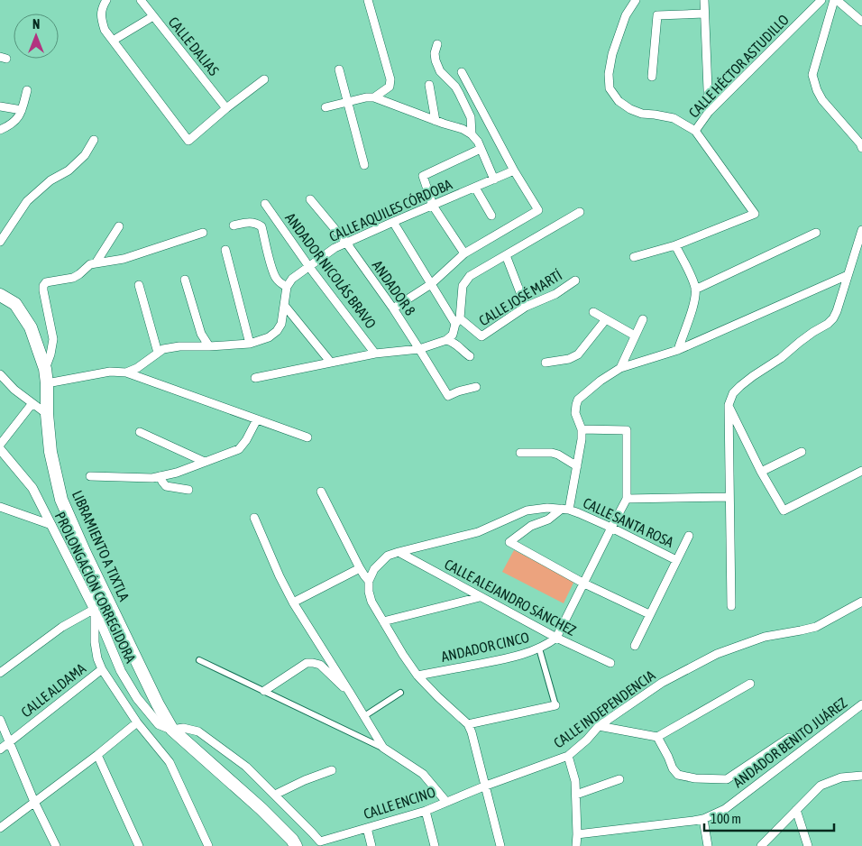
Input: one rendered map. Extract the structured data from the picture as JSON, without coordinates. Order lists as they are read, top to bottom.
{
  "streets": {
    "main road": ["LIBRAMIENTO A TIXTLA"],
    "street": [
      "CALLE DALIAS",
      "CALLE HÉCTOR ASTUDILLO",
      "CALLE AQUILES CÓRDOBA",
      "ANDADOR NICOLÁS BRAVO",
      "ANDADOR 8",
      "CALLE JOSÉ MARTÍ",
      "CALLE SANTA ROSA",
      "PROLONGACIÓN CORREGIDORA",
      "CALLE ALEJANDRO SÁNCHEZ",
      "ANDADOR CINCO",
      "CALLE ALDAMA",
      "CALLE INDEPENDENCIA",
      "ANDADOR BENITO JUÁREZ",
      "CALLE ENCINO"
    ]
  },
  "crossings": [
    ["CALLE AQUILES CÓRDOBA", "ANDADOR NICOLÁS BRAVO"],
    ["CALLE AQUILES CÓRDOBA", "ANDADOR 8"],
    ["LIBRAMIENTO A TIXTLA", "PROLONGACIÓN CORREGIDORA"],
    ["CALLE ALEJANDRO SÁNCHEZ", "ANDADOR CINCO"],
    ["CALLE INDEPENDENCIA", "CALLE ENCINO"]
  ],
  "scale_bar": "100 m",
  "north": "top"
}
